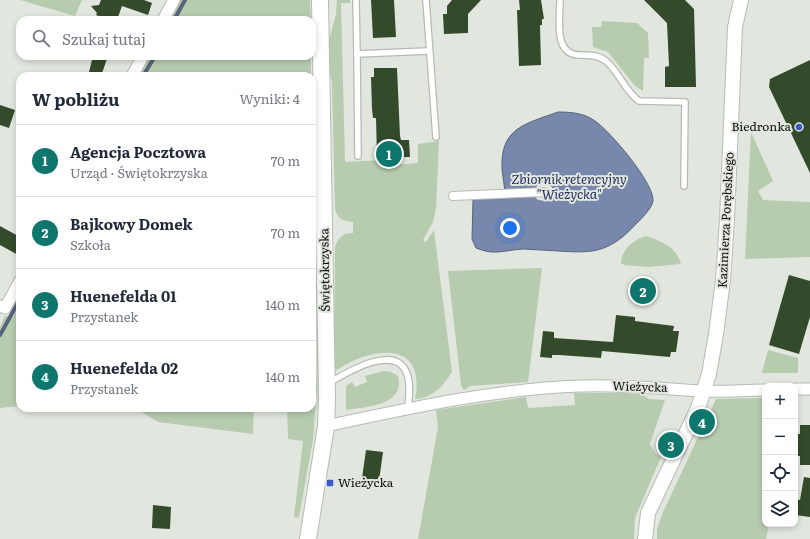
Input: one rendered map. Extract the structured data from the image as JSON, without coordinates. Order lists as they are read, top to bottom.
{
  "streets": {
    "main road": ["Świętokrzyska"],
    "street": ["Kazimierza Porębskiego", "Wieżycka"]
  },
  "crossings": [
    ["Kazimierza Porębskiego", "Wieżycka"],
    ["Świętokrzyska", "Wieżycka"]
  ],
  "water": ["Zbiornik retencyjny \"Wieżycka\""],
  "places": {
    "other": ["Biedronka"],
    "transit": ["Wieżycka"]
  },
  "page": {
    "search": "Szukaj tutaj",
    "heading": ["W pobliżu", "Wyniki: 4"],
    "list": [
      {
        "mark": "1",
        "name": "Agencja Pocztowa",
        "note": "Urząd · Świętokrzyska",
        "value": "70 m"
      },
      {
        "mark": "2",
        "name": "Bajkowy Domek",
        "note": "Szkoła",
        "value": "70 m"
      },
      {
        "mark": "3",
        "name": "Huenefelda 01",
        "note": "Przystanek",
        "value": "140 m"
      },
      {
        "mark": "4",
        "name": "Huenefelda 02",
        "note": "Przystanek",
        "value": "140 m"
      }
    ],
    "pins": [
      "1",
      "2",
      "4",
      "3"
    ],
    "map_buttons": ["+", "−"]
  }
}
